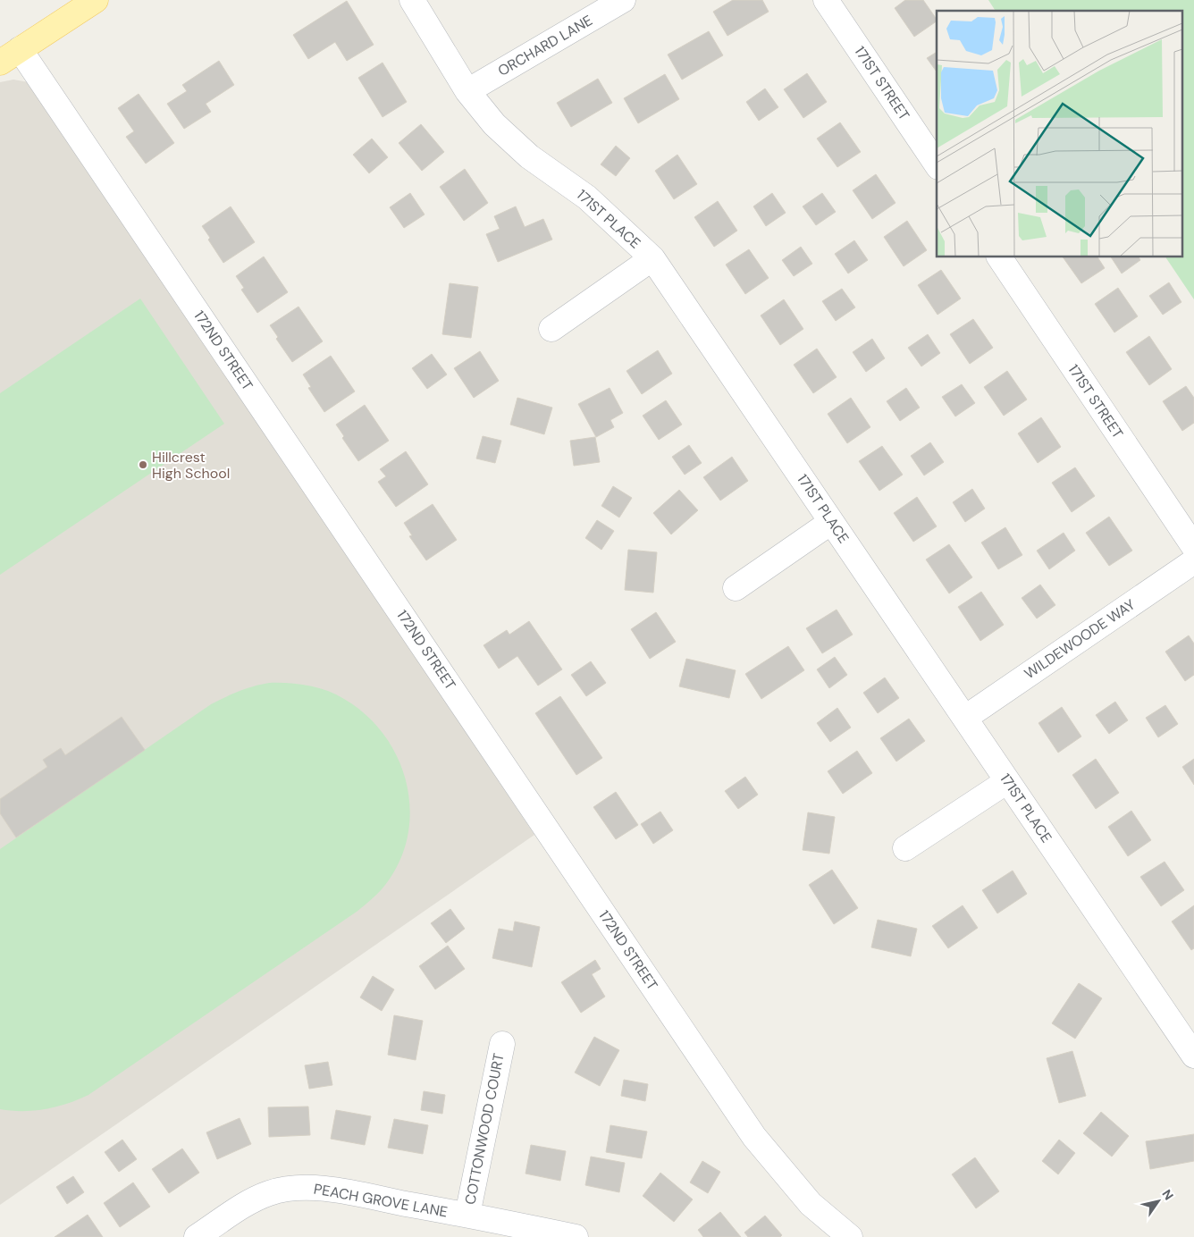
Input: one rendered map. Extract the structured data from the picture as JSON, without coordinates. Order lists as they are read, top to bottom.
{
  "streets": {
    "street": [
      "ORCHARD LANE",
      "171ST STREET",
      "171ST PLACE",
      "172ND STREET",
      "WILDEWOODE WAY",
      "COTTONWOOD COURT",
      "PEACH GROVE LANE"
    ]
  },
  "crossings": [
    ["ORCHARD LANE", "171ST PLACE"],
    ["171ST PLACE", "WILDEWOODE WAY"],
    ["COTTONWOOD COURT", "PEACH GROVE LANE"]
  ],
  "places": ["Hillcrest High School"],
  "north": "top right"
}
